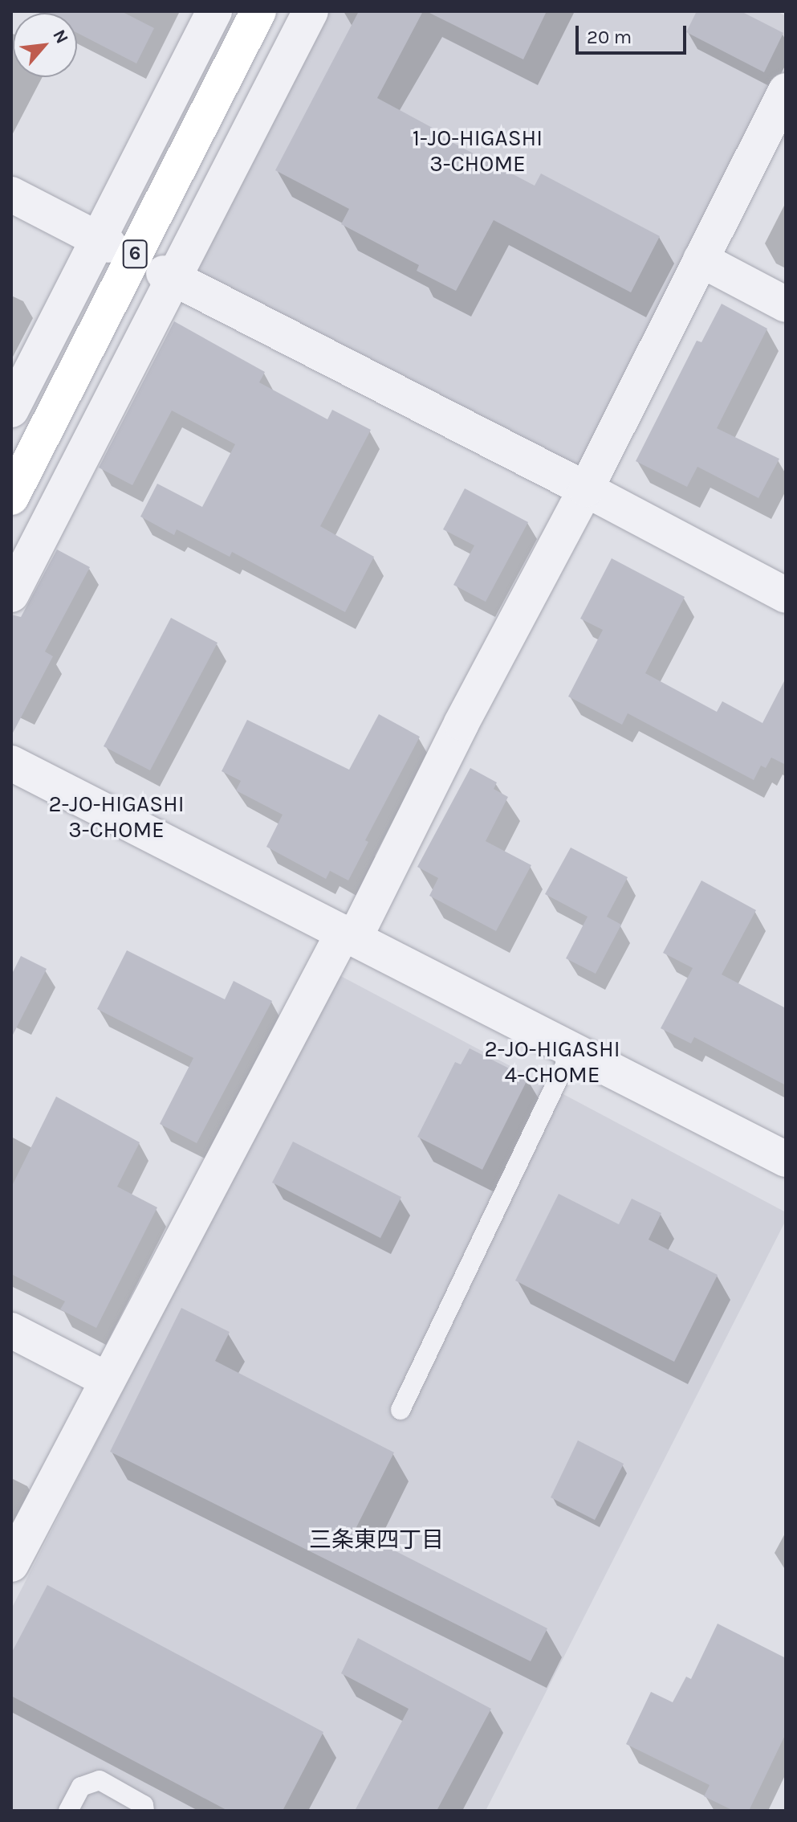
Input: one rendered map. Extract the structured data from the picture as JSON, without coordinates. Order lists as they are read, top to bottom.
{
  "streets": {
    "main road": ["6"]
  },
  "districts": [
    "1-JO-HIGASHI 3-CHOME",
    "2-JO-HIGASHI 3-CHOME",
    "2-JO-HIGASHI 4-CHOME",
    "三条東四丁目"
  ],
  "scale_bar": "20 m",
  "north": "top right"
}
